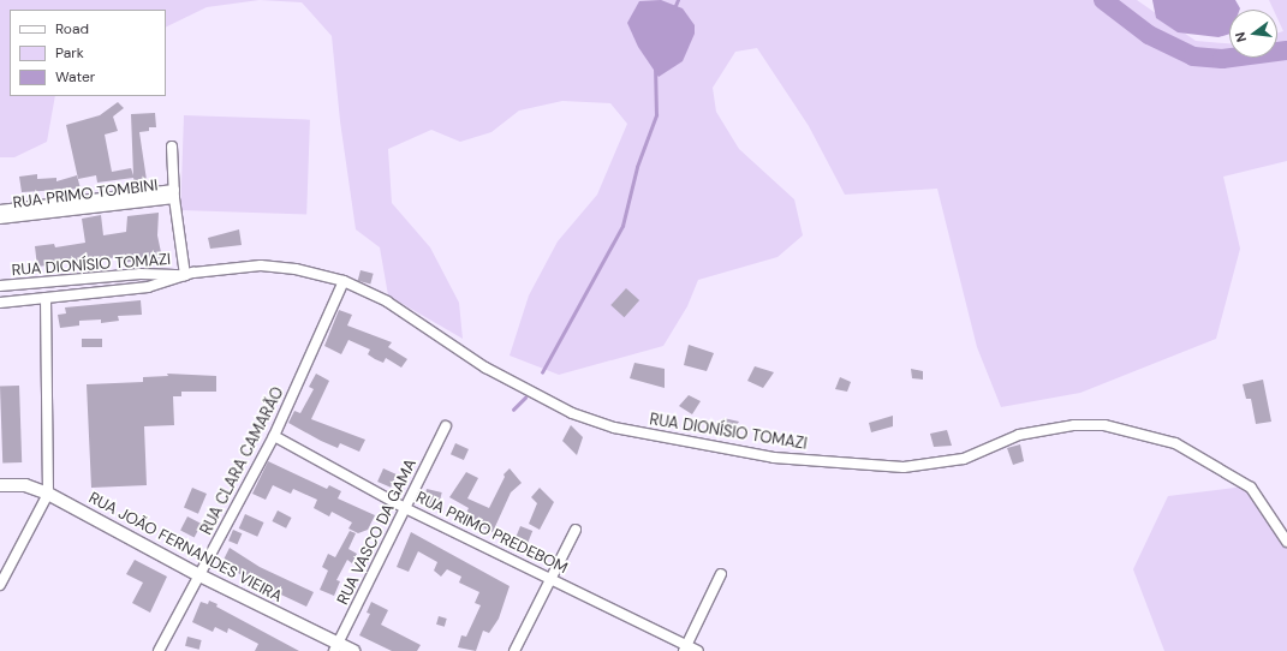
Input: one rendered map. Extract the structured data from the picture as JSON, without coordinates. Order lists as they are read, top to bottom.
{
  "streets": {
    "street": [
      "RUA PRIMO TOMBINI",
      "RUA DIONÍSIO TOMAZI",
      "RUA CLARA CAMARÃO",
      "RUA VASCO DA GAMA",
      "RUA PRIMO PREDEBOM",
      "RUA JOÃO FERNANDES VIEIRA"
    ]
  },
  "crossings": [
    ["RUA DIONÍSIO TOMAZI", "RUA CLARA CAMARÃO"],
    ["RUA CLARA CAMARÃO", "RUA PRIMO PREDEBOM"],
    ["RUA CLARA CAMARÃO", "RUA JOÃO FERNANDES VIEIRA"],
    ["RUA VASCO DA GAMA", "RUA PRIMO PREDEBOM"],
    ["RUA VASCO DA GAMA", "RUA JOÃO FERNANDES VIEIRA"]
  ],
  "legend": ["Road", "Park", "Water"],
  "north": "left"
}
